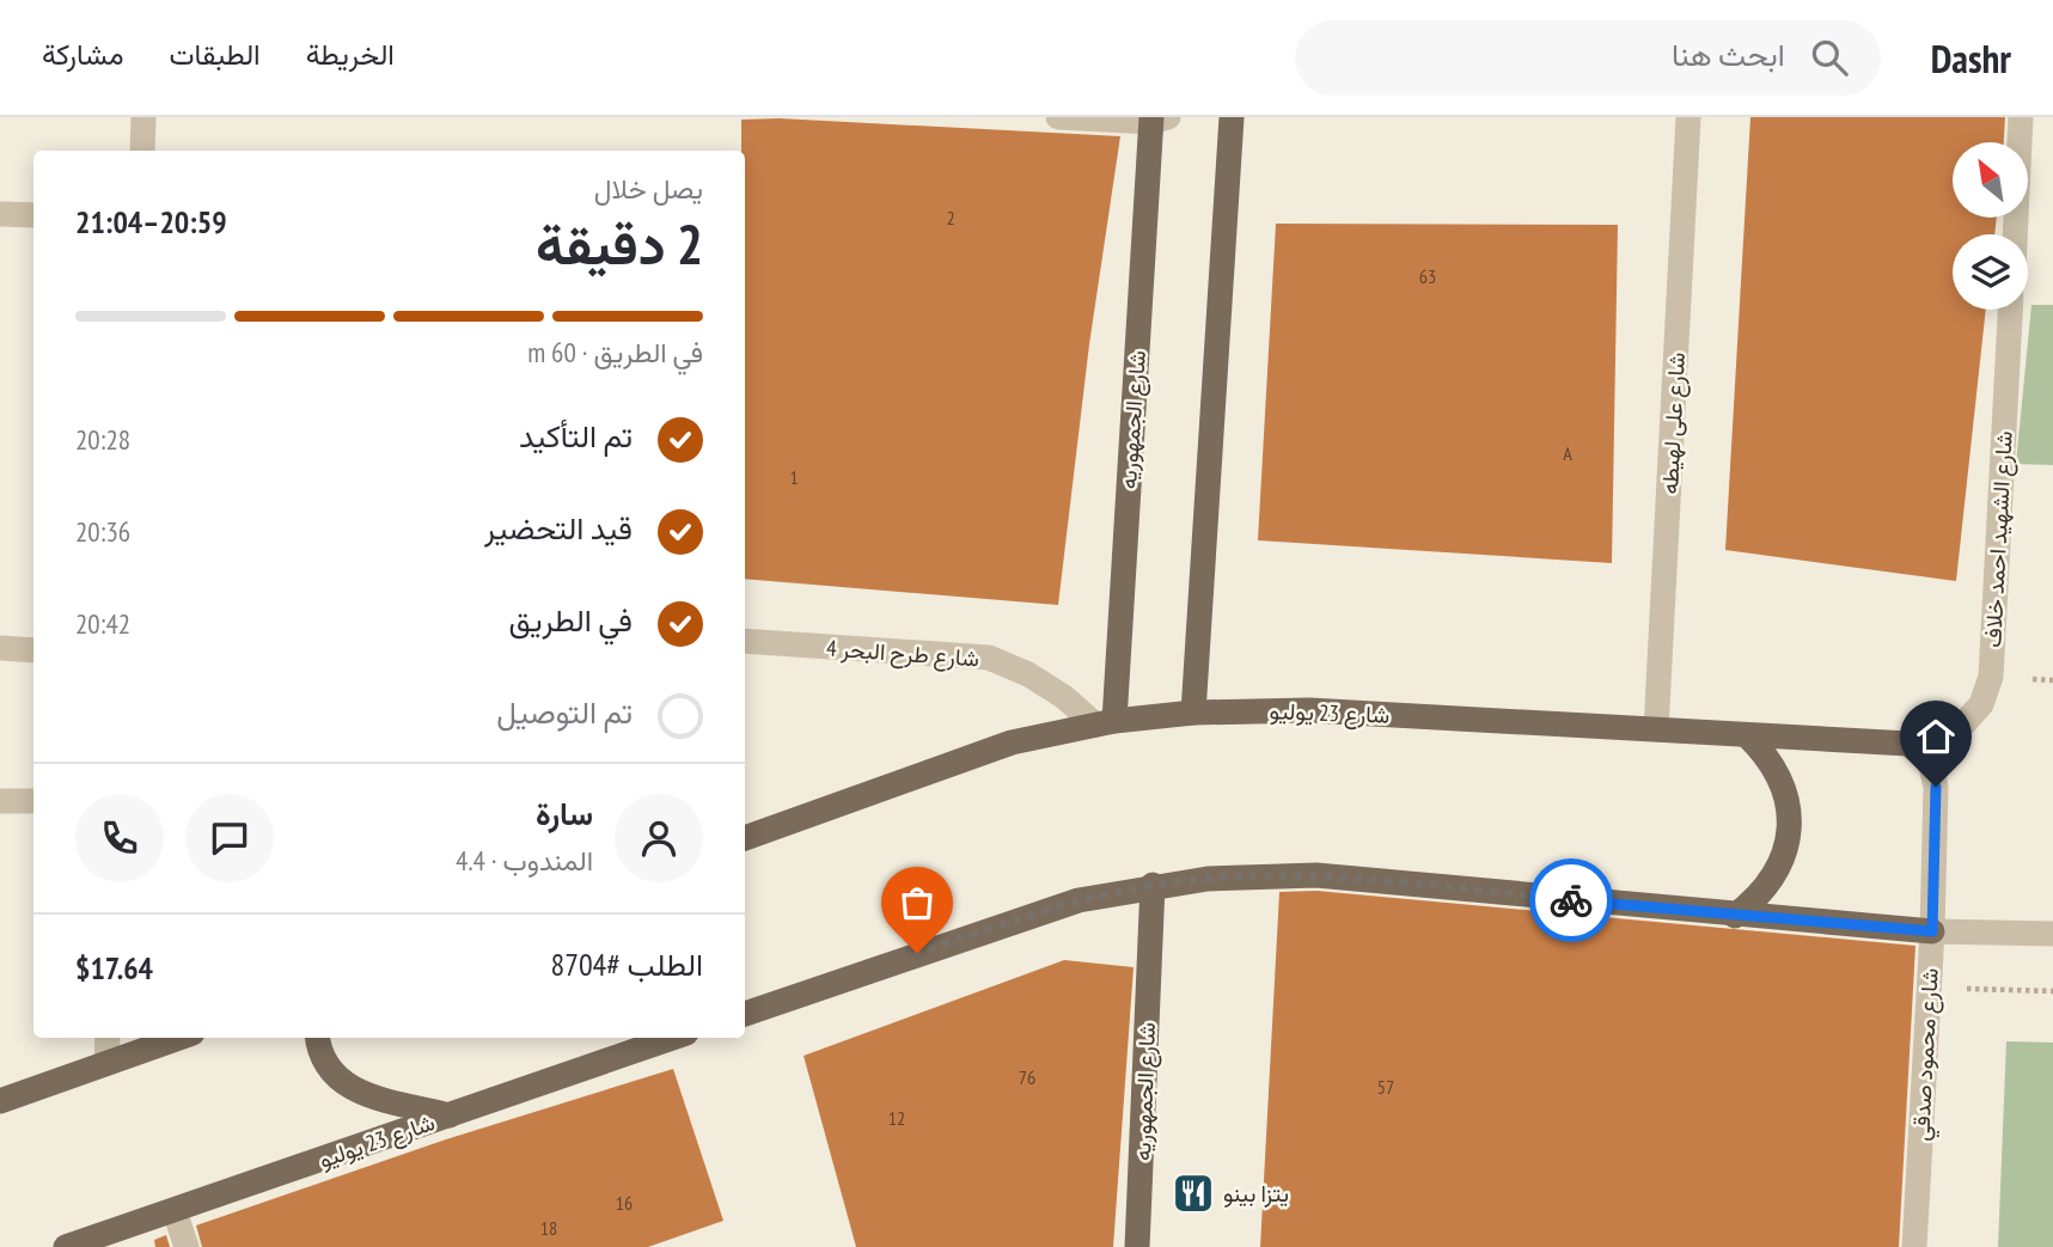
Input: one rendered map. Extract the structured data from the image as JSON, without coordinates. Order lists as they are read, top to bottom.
{
  "streets": {
    "main road": ["شارع الجمهوريه", "شارع 23 يوليو"],
    "street": [
      "شارع على لهيطه",
      "شارع الشهيد احمد خلاف",
      "شارع طرح البحر 4",
      "شارع محمود صدقي"
    ]
  },
  "crossings": [
    ["شارع الجمهوريه", "شارع طرح البحر 4"],
    ["شارع الجمهوريه", "شارع 23 يوليو"],
    ["شارع على لهيطه", "شارع 23 يوليو"],
    ["شارع الشهيد احمد خلاف", "شارع 23 يوليو"],
    ["شارع الشهيد احمد خلاف", "شارع محمود صدقي"],
    ["شارع طرح البحر 4", "شارع 23 يوليو"],
    ["شارع 23 يوليو", "شارع محمود صدقي"]
  ],
  "places": {
    "restaurant": ["يتزا بينو"]
  },
  "house_numbers": [
    "2",
    "63",
    "A",
    "1",
    "76",
    "57",
    "12",
    "16",
    "18"
  ],
  "north": "top left",
  "page": {
    "header": "Dashr",
    "search": "ابحث هنا",
    "nav": ["الخريطة", "الطبقات", "مشاركة"],
    "heading": ["2 دقيقة", "يصل خلال", "20:59–21:04"],
    "panel": [
      "سارة",
      "المندوب · 4.4",
      "الطلب #8704",
      "$17.64"
    ],
    "bar": "في الطريق · 60 m",
    "list": [
      ["تم التأكيد", "20:28"],
      ["قيد التحضير", "20:36"],
      ["في الطريق", "20:42"],
      "تم التوصيل"
    ]
  }
}
